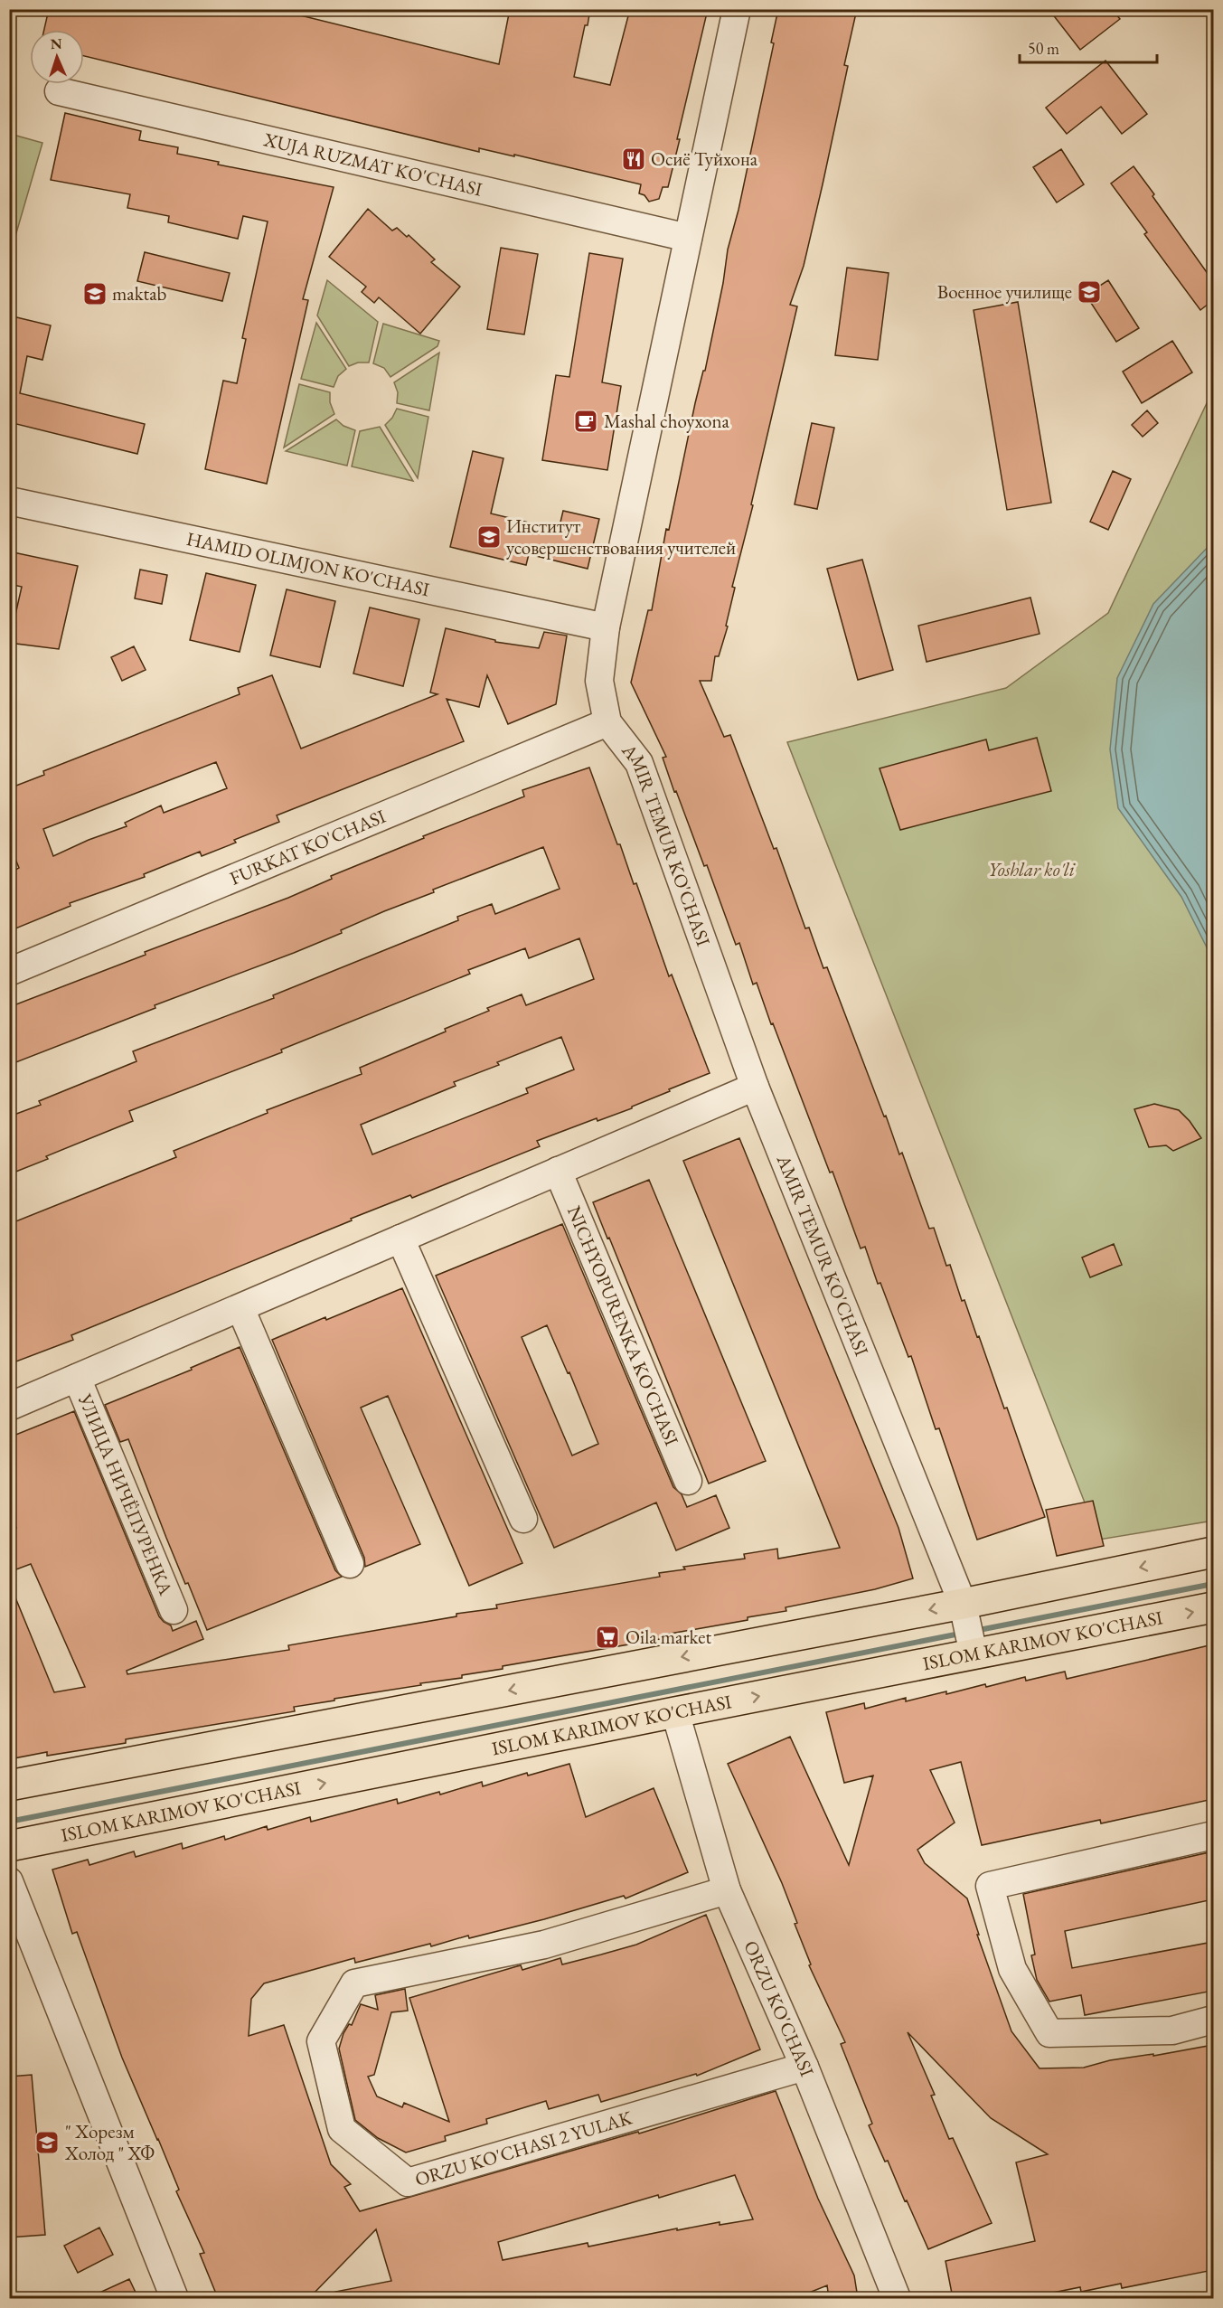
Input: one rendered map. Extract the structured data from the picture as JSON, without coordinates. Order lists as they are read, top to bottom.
{
  "streets": {
    "main road": ["ISLOM KARIMOV KO'CHASI"],
    "street": [
      "XUJA RUZMAT KO'CHASI",
      "HAMID OLIMJON KO'CHASI",
      "AMIR TEMUR KO'CHASI",
      "FURKAT KO'CHASI",
      "NICHYOPURENKA KO'CHASI",
      "УЛИЦА НИЧЁПУРЕНКА",
      "ORZU KO'CHASI",
      "ORZU KO'CHASI 2 YULAK"
    ]
  },
  "crossings": [
    ["XUJA RUZMAT KO'CHASI", "AMIR TEMUR KO'CHASI"],
    ["HAMID OLIMJON KO'CHASI", "AMIR TEMUR KO'CHASI"],
    ["AMIR TEMUR KO'CHASI", "FURKAT KO'CHASI"],
    ["AMIR TEMUR KO'CHASI", "ISLOM KARIMOV KO'CHASI"],
    ["ISLOM KARIMOV KO'CHASI", "ORZU KO'CHASI"],
    ["ORZU KO'CHASI", "ORZU KO'CHASI 2 YULAK"]
  ],
  "parks": ["Yoshlar ko'li"],
  "places": {
    "restaurant": ["Осиё Туйхона"],
    "school or university": [
      "Военное училище",
      "maktab",
      "Институт усовершенствования учителей",
      "\" Хорезм Холод \" ХФ"
    ],
    "cafe": ["Mashal choyxona"],
    "supermarket": ["Oila market"]
  },
  "scale_bar": "50 m",
  "north": "top"
}
